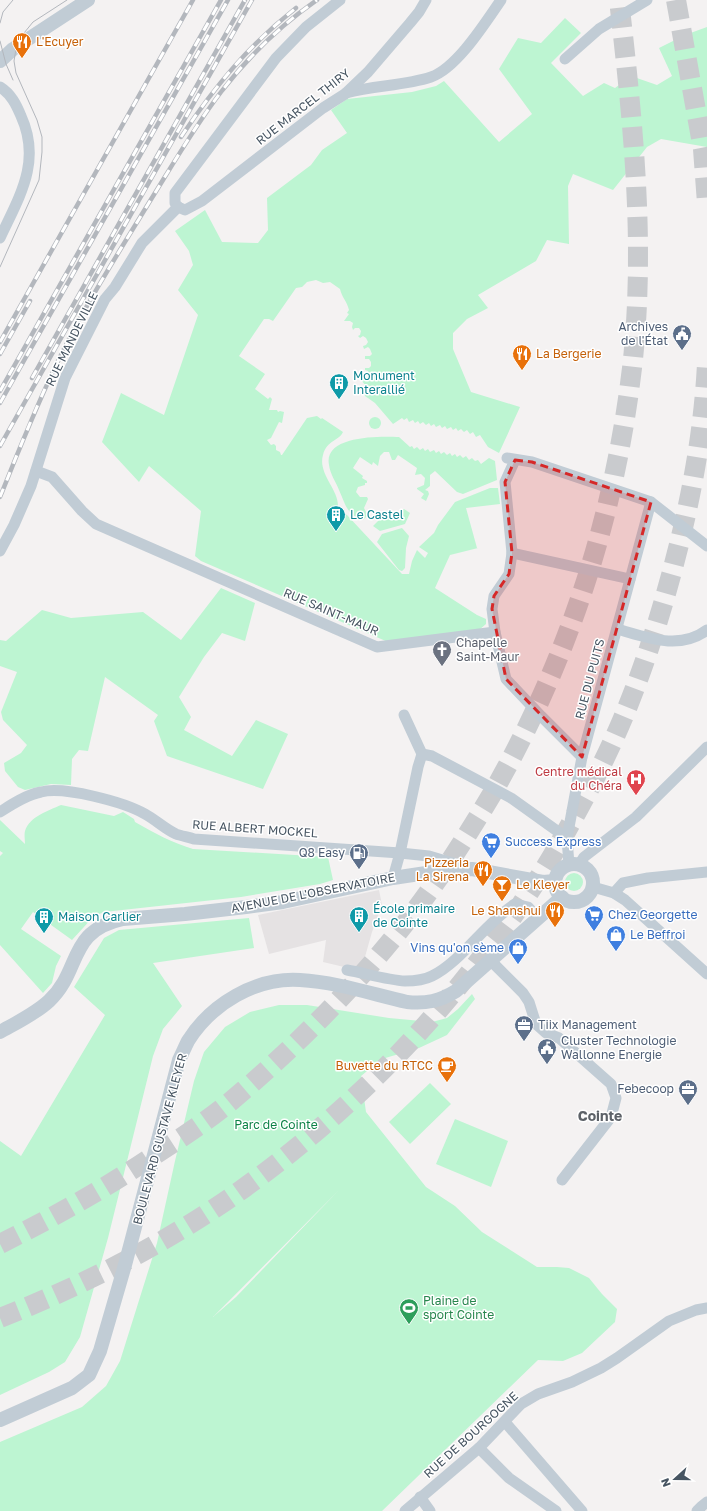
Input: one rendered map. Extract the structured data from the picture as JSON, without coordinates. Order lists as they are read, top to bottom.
{
  "streets": {
    "street": [
      "RUE MARCEL THIRY",
      "RUE MANDEVILLE",
      "RUE SAINT-MAUR",
      "RUE DU PUITS",
      "RUE ALBERT MOCKEL",
      "AVENUE DE L'OBSERVATOIRE",
      "BOULEVARD GUSTAVE KLEYER",
      "RUE DE BOURGOGNE"
    ]
  },
  "crossings": [
    ["RUE MARCEL THIRY", "RUE MANDEVILLE"],
    ["RUE MANDEVILLE", "RUE SAINT-MAUR"],
    ["RUE DU PUITS", "AVENUE DE L'OBSERVATOIRE"],
    ["RUE DU PUITS", "BOULEVARD GUSTAVE KLEYER"],
    ["RUE ALBERT MOCKEL", "AVENUE DE L'OBSERVATOIRE"],
    ["AVENUE DE L'OBSERVATOIRE", "BOULEVARD GUSTAVE KLEYER"]
  ],
  "districts": ["Cointe"],
  "parks": ["Parc de Cointe"],
  "places": {
    "restaurant": [
      "L'Ecuyer",
      "La Bergerie",
      "Pizzeria La Sirena",
      "Le Shanshui"
    ],
    "public building": ["Archives de l'État", "Cluster Technologie Wallonne Energie"],
    "building": [
      "Monument Interallié",
      "Le Castel",
      "École primaire de Cointe",
      "Maison Carlier"
    ],
    "church": ["Chapelle Saint-Maur"],
    "hospital": ["Centre médical du Chéra"],
    "supermarket": ["Success Express", "Chez Georgette"],
    "fuel station": ["Q8 Easy"],
    "bar": ["Le Kleyer"],
    "shop": ["Le Beffroi", "Vins qu'on sème"],
    "office": ["Tiix Management", "Febecoop"],
    "cafe": ["Buvette du RTCC"],
    "sports": ["Plaine de sport Cointe"]
  },
  "north": "left"
}
